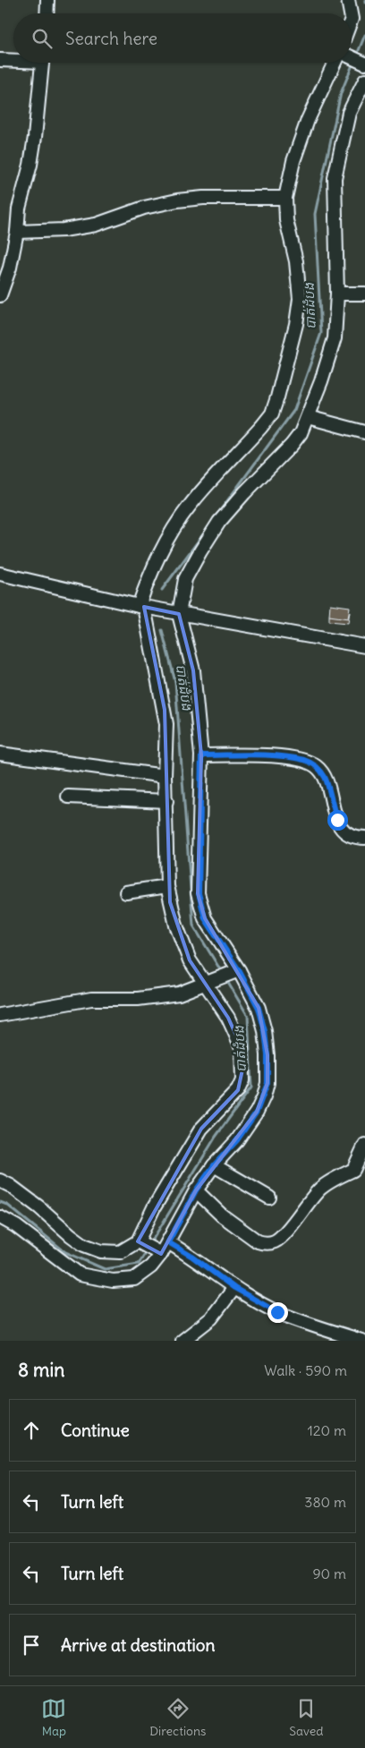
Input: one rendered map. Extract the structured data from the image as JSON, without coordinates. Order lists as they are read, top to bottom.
{
  "water": ["បាត់ដំបង"],
  "page": {
    "search": "Search here",
    "heading": ["8 min", "Walk · 590 m"],
    "list": [
      ["Continue", "120 m"],
      ["Turn left", "380 m"],
      ["Turn left", "90 m"],
      "Arrive at destination"
    ],
    "nav": ["Map", "Directions", "Saved"]
  }
}
